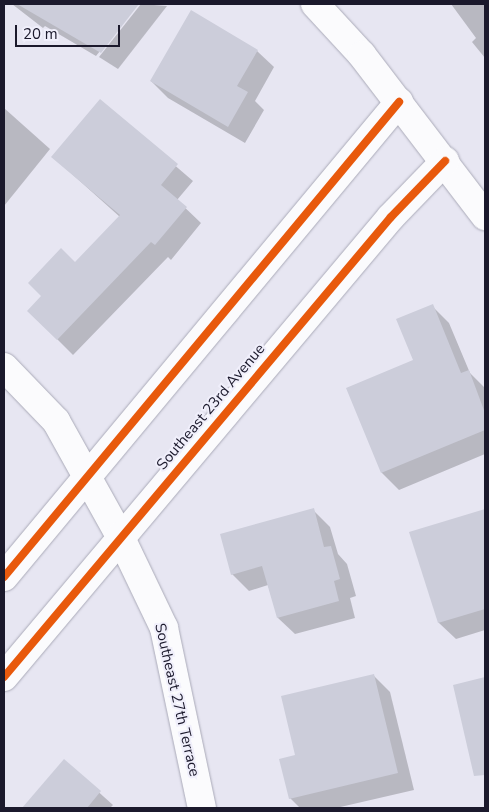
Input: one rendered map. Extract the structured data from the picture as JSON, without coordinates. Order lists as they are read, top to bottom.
{
  "streets": {
    "street": ["Southeast 23rd Avenue", "Southeast 27th Terrace"]
  },
  "crossings": [
    ["Southeast 23rd Avenue", "Southeast 27th Terrace"]
  ],
  "scale_bar": "20 m"
}
